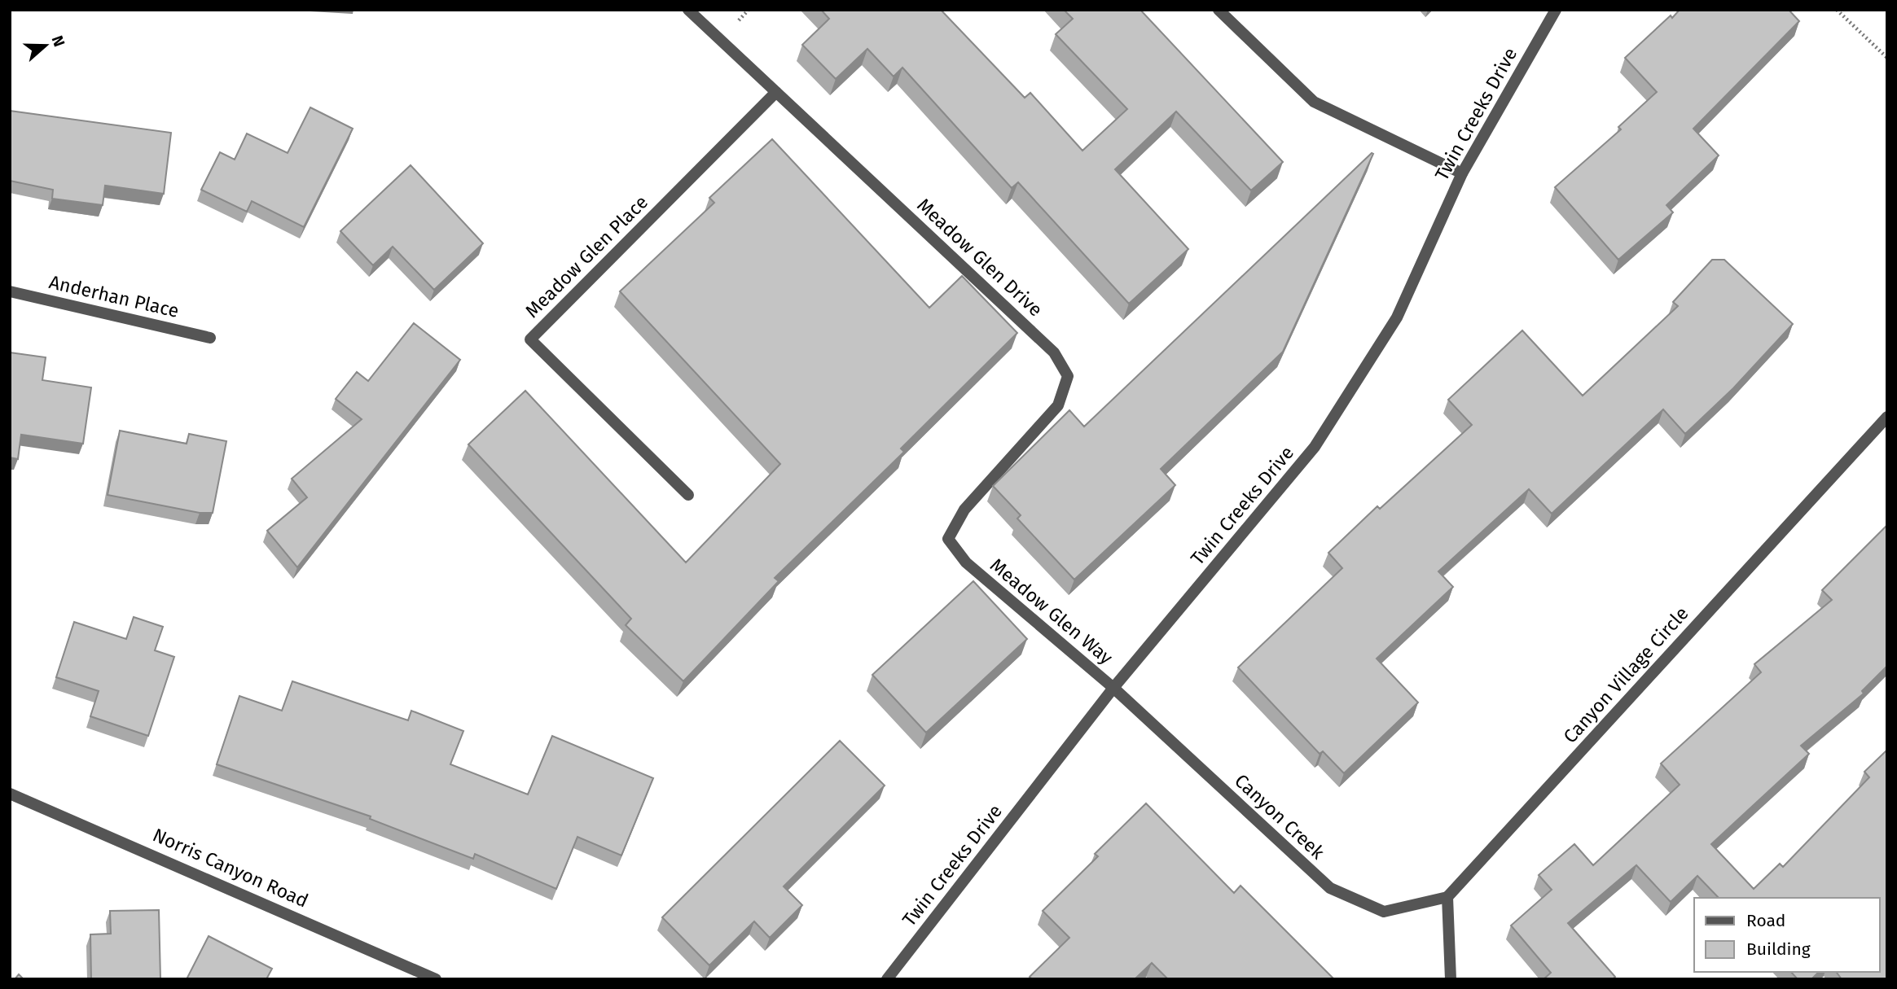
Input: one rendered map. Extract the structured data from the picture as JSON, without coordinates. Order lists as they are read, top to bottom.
{
  "streets": {
    "street": [
      "Twin Creeks Drive",
      "Meadow Glen Place",
      "Meadow Glen Drive",
      "Anderhan Place",
      "Meadow Glen Way",
      "Canyon Village Circle",
      "Canyon Creek",
      "Norris Canyon Road"
    ]
  },
  "crossings": [
    ["Twin Creeks Drive", "Meadow Glen Way"],
    ["Twin Creeks Drive", "Canyon Creek"],
    ["Meadow Glen Place", "Meadow Glen Drive"],
    ["Meadow Glen Drive", "Meadow Glen Way"],
    ["Meadow Glen Way", "Canyon Creek"],
    ["Canyon Village Circle", "Canyon Creek"]
  ],
  "legend": ["Road", "Building"],
  "north": "right"
}
